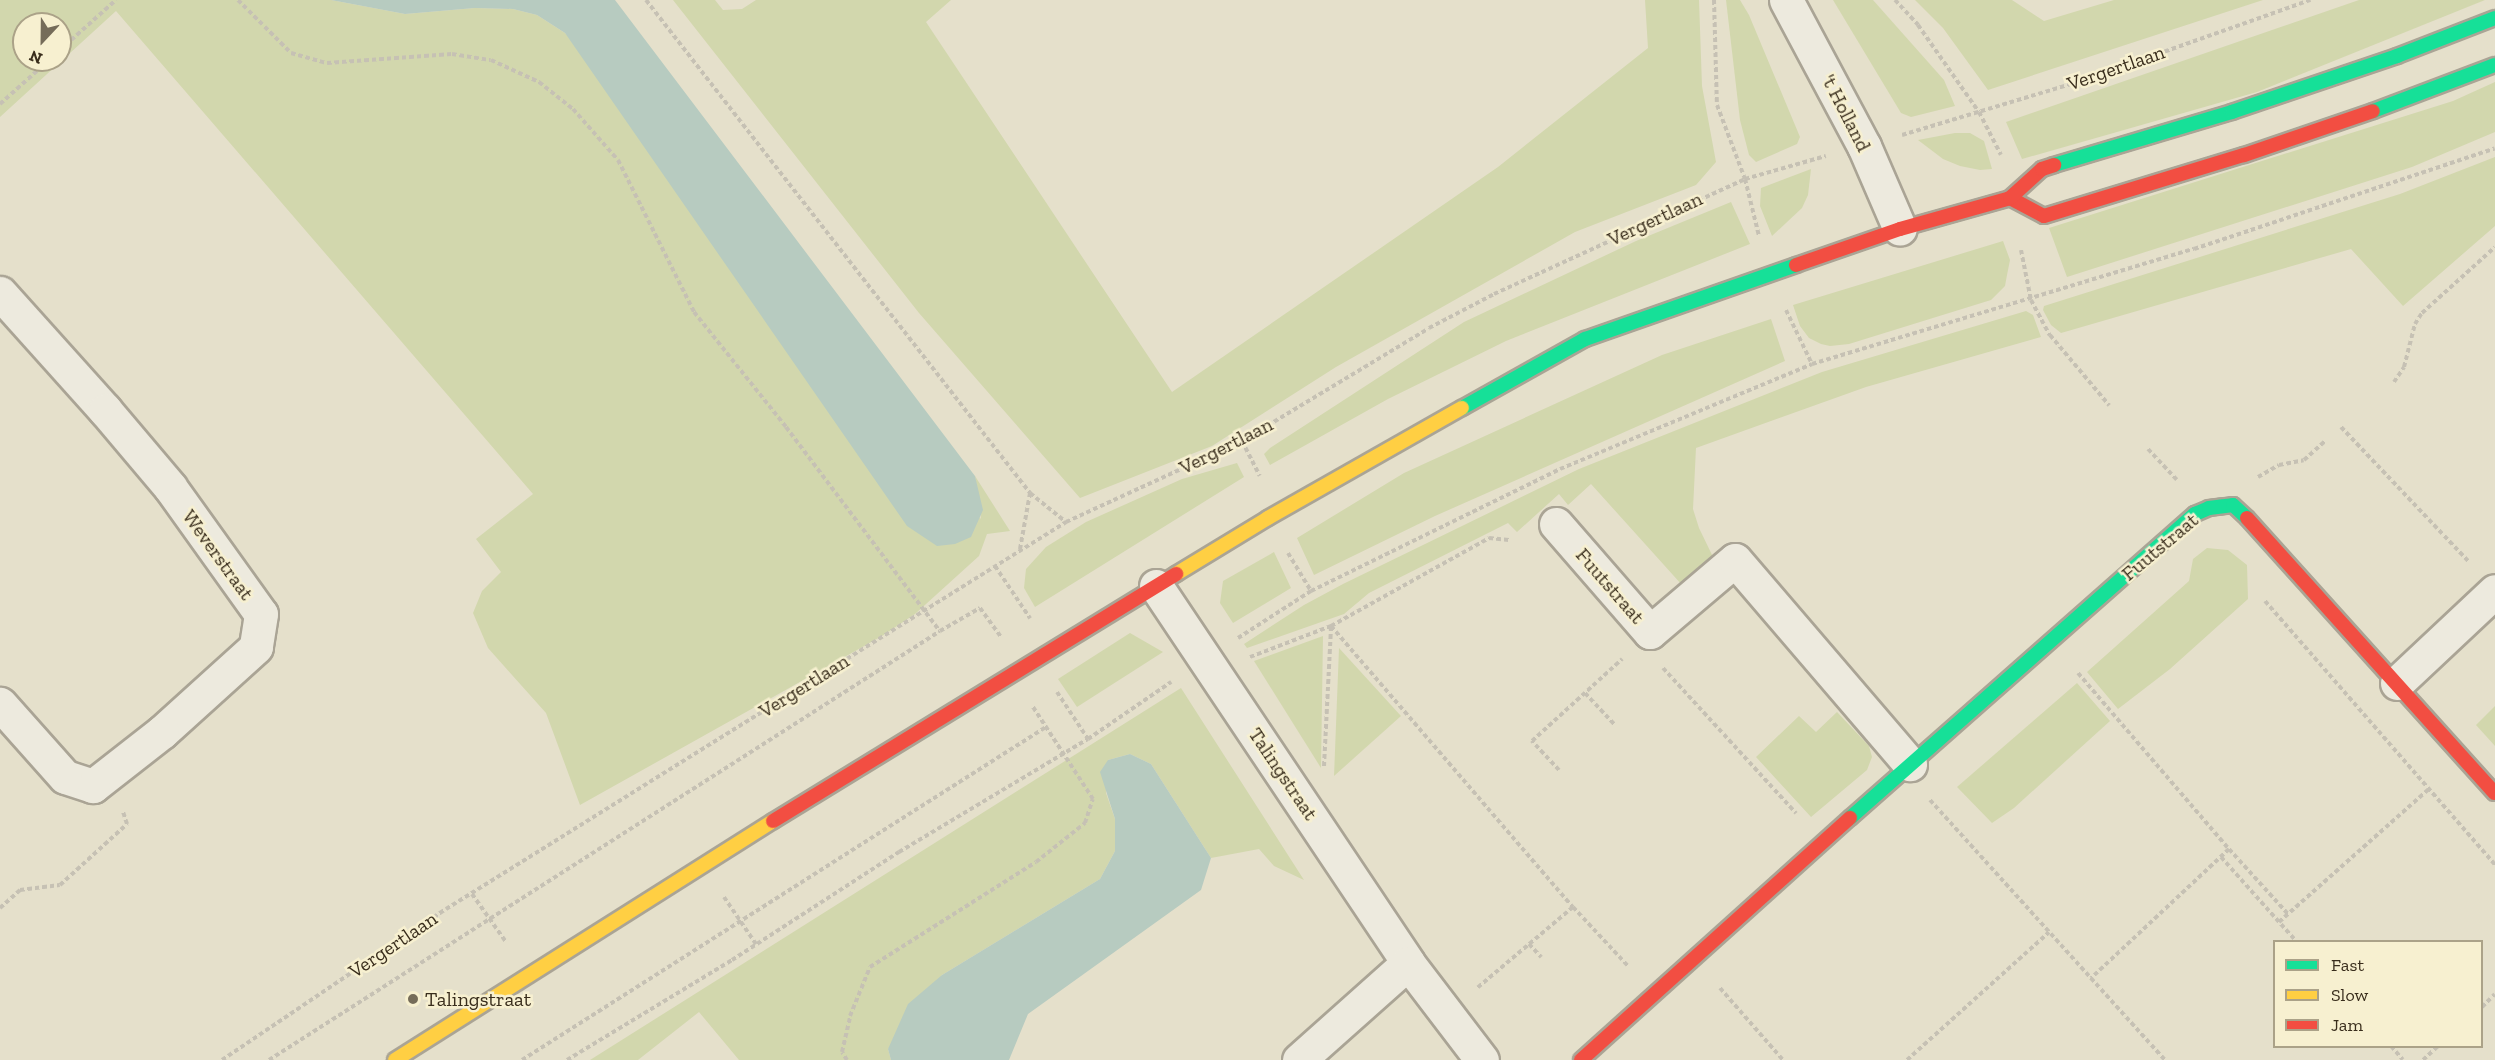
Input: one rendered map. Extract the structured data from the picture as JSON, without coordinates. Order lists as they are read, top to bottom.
{
  "streets": {
    "street": [
      "'t Holland",
      "Fuutstraat",
      "Weverstraat",
      "Talingstraat"
    ],
    "path": ["Vergertlaan"]
  },
  "crossings": [
    ["Vergertlaan", "'t Holland"]
  ],
  "places": ["Talingstraat"],
  "legend": ["Fast", "Slow", "Jam"],
  "north": "bottom"
}
